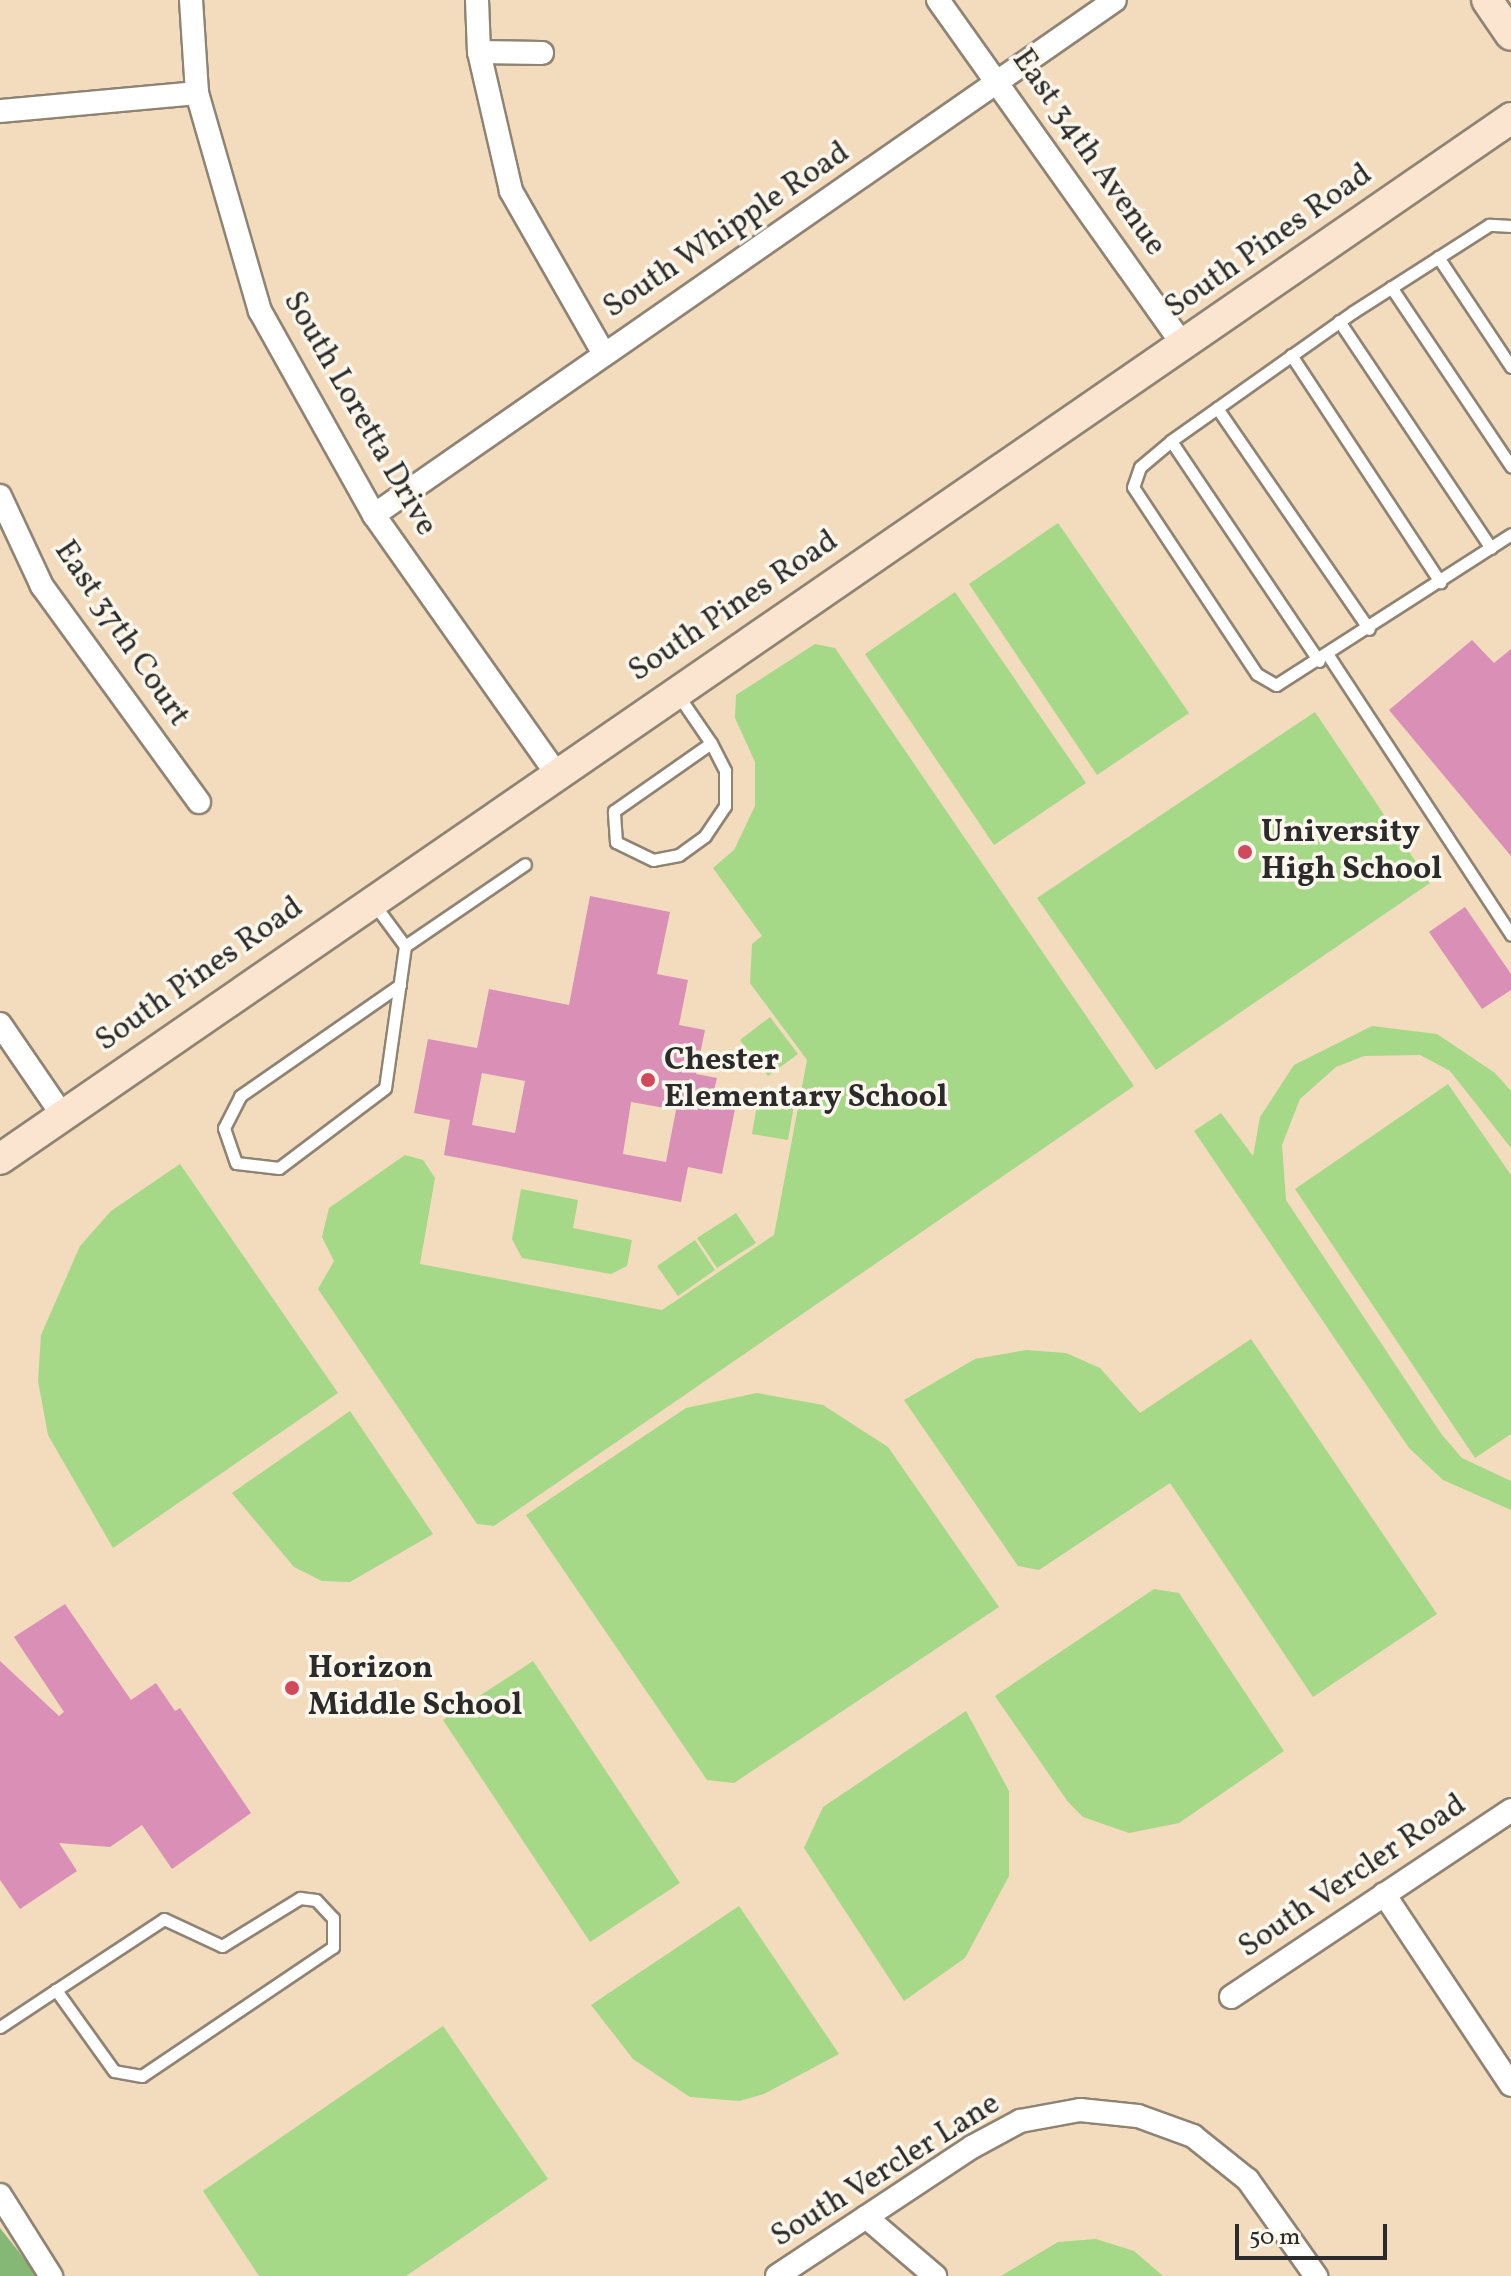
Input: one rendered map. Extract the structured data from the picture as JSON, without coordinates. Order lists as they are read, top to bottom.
{
  "streets": {
    "street": [
      "East 34th Avenue",
      "South Whipple Road",
      "South Pines Road",
      "South Loretta Drive",
      "East 37th Court",
      "South Vercler Road",
      "South Vercler Lane"
    ]
  },
  "crossings": [
    ["East 34th Avenue", "South Whipple Road"],
    ["East 34th Avenue", "South Pines Road"],
    ["South Whipple Road", "South Loretta Drive"],
    ["South Pines Road", "South Loretta Drive"]
  ],
  "places": ["University High School", "Chester Elementary School", "Horizon Middle School"],
  "scale_bar": "50 m"
}
